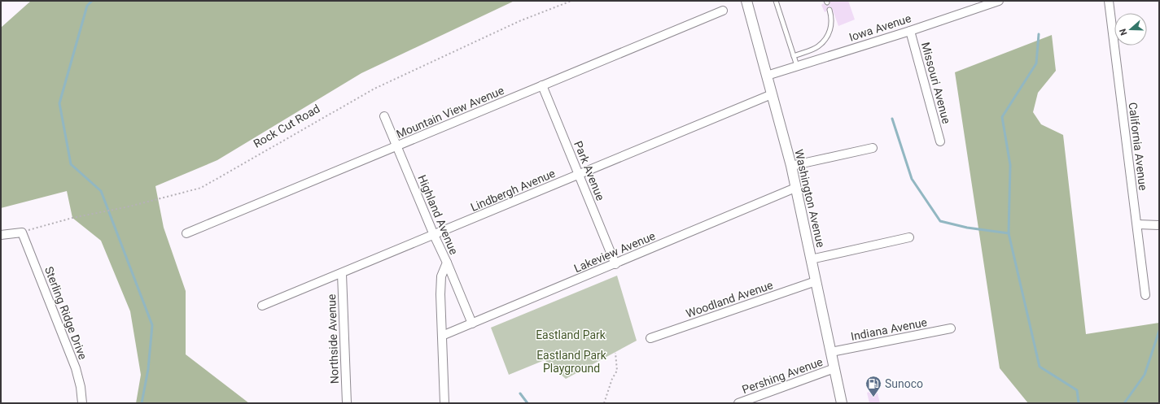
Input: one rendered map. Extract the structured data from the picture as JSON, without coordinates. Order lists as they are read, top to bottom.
{
  "streets": {
    "street": [
      "Iowa Avenue",
      "Missouri Avenue",
      "Mountain View Avenue",
      "California Avenue",
      "Park Avenue",
      "Lindbergh Avenue",
      "Washington Avenue",
      "Highland Avenue",
      "Lakeview Avenue",
      "Woodland Avenue",
      "Sterling Ridge Drive",
      "Indiana Avenue",
      "Northside Avenue",
      "Pershing Avenue"
    ],
    "path": ["Rock Cut Road"]
  },
  "crossings": [
    ["Iowa Avenue", "Missouri Avenue"],
    ["Iowa Avenue", "Washington Avenue"],
    ["Mountain View Avenue", "Park Avenue"],
    ["Mountain View Avenue", "Highland Avenue"],
    ["Rock Cut Road", "Sterling Ridge Drive"],
    ["Park Avenue", "Lindbergh Avenue"],
    ["Park Avenue", "Lakeview Avenue"],
    ["Lindbergh Avenue", "Washington Avenue"],
    ["Lindbergh Avenue", "Highland Avenue"],
    ["Lindbergh Avenue", "Northside Avenue"],
    ["Washington Avenue", "Lakeview Avenue"],
    ["Washington Avenue", "Woodland Avenue"],
    ["Washington Avenue", "Indiana Avenue"],
    ["Washington Avenue", "Pershing Avenue"],
    ["Highland Avenue", "Lakeview Avenue"]
  ],
  "parks": ["Eastland Park", "Eastland Park Playground"],
  "places": {
    "fuel station": ["Sunoco"]
  },
  "north": "left"
}
